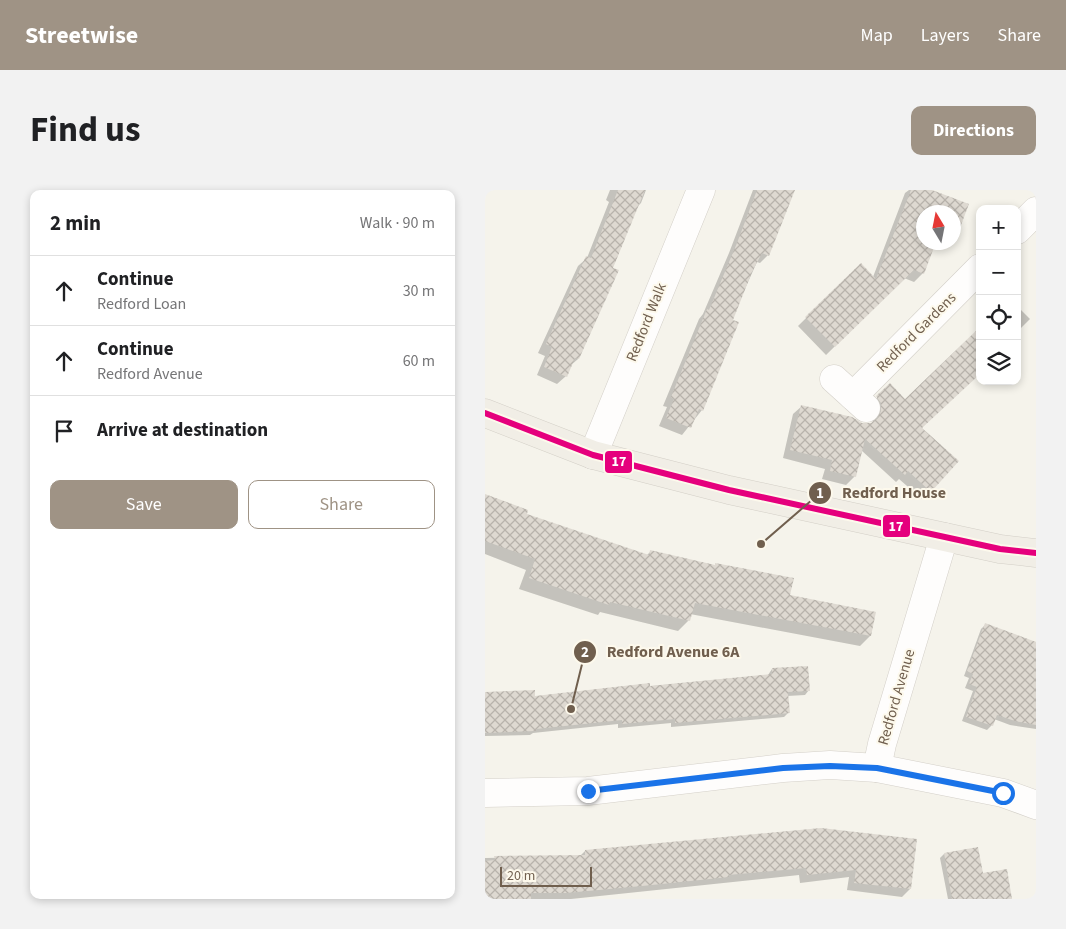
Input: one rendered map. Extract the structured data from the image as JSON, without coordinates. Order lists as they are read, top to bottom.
{
  "streets": {
    "street": ["Redford Walk", "Redford Gardens", "Redford Avenue"]
  },
  "places": ["Redford House", "Redford Avenue 6A"],
  "lines": ["transit line 17"],
  "scale_bar": "20 m",
  "north": "top",
  "page": {
    "header": "Streetwise",
    "nav": ["Map", "Layers", "Share"],
    "title": "Find us",
    "buttons": [
      "Directions",
      ["Save", "Share"]
    ],
    "heading": ["2 min", "Walk · 90 m"],
    "map_buttons": ["+", "−"],
    "list": [
      ["Continue", "Redford Loan", "30 m"],
      ["Continue", "Redford Avenue", "60 m"],
      "Arrive at destination"
    ],
    "scale": "20 m"
  }
}
